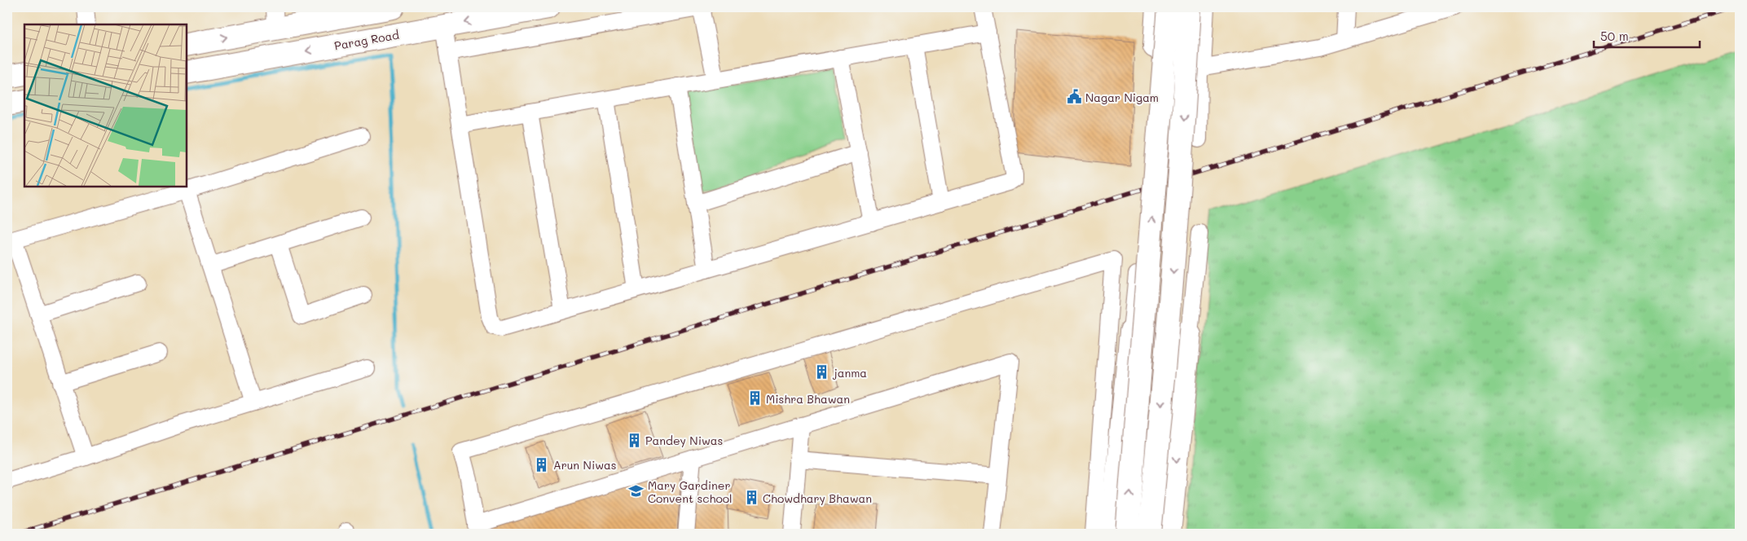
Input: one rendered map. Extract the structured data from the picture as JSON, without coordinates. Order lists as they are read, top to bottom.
{
  "streets": {
    "street": ["Parag Road"]
  },
  "places": {
    "public building": ["Nagar Nigam"],
    "building": [
      "janma",
      "Mishra Bhawan",
      "Pandey Niwas",
      "Arun Niwas",
      "Chowdhary Bhawan"
    ],
    "school or university": ["Mary Gardiner Convent school"]
  },
  "scale_bar": "50 m"
}
